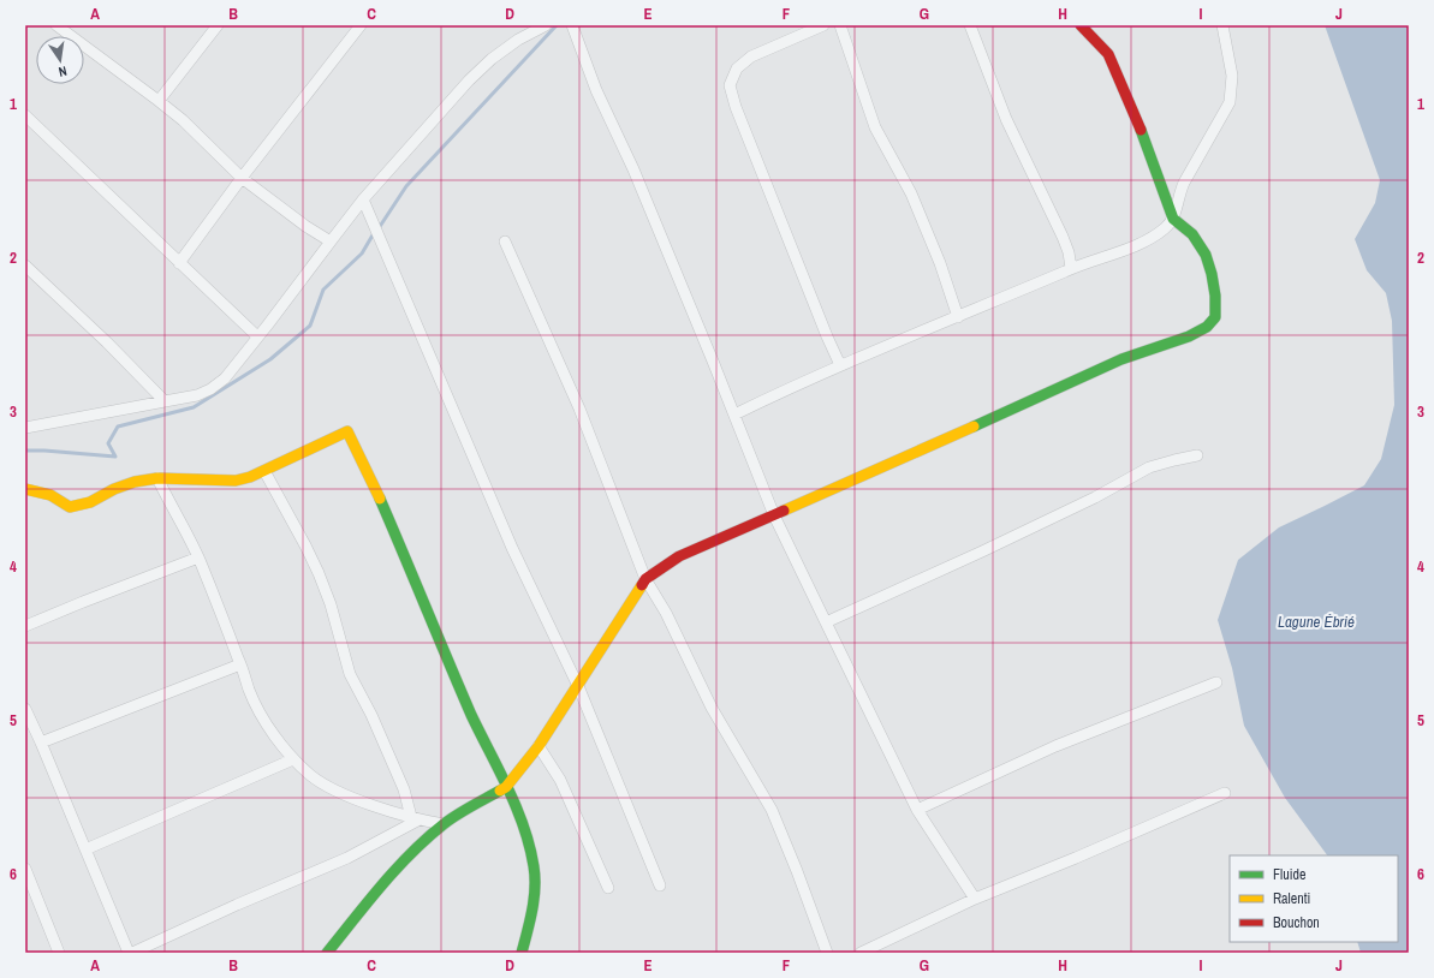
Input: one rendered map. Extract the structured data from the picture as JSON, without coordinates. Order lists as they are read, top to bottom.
{
  "water": ["Lagune Ébrié"],
  "legend": ["Fluide", "Ralenti", "Bouchon"],
  "north": "bottom",
  "grid": {
    "columns": [
      "A",
      "B",
      "C",
      "D",
      "E",
      "F",
      "G",
      "H",
      "I",
      "J"
    ],
    "rows": [
      "1",
      "2",
      "3",
      "4",
      "5",
      "6"
    ]
  }
}
